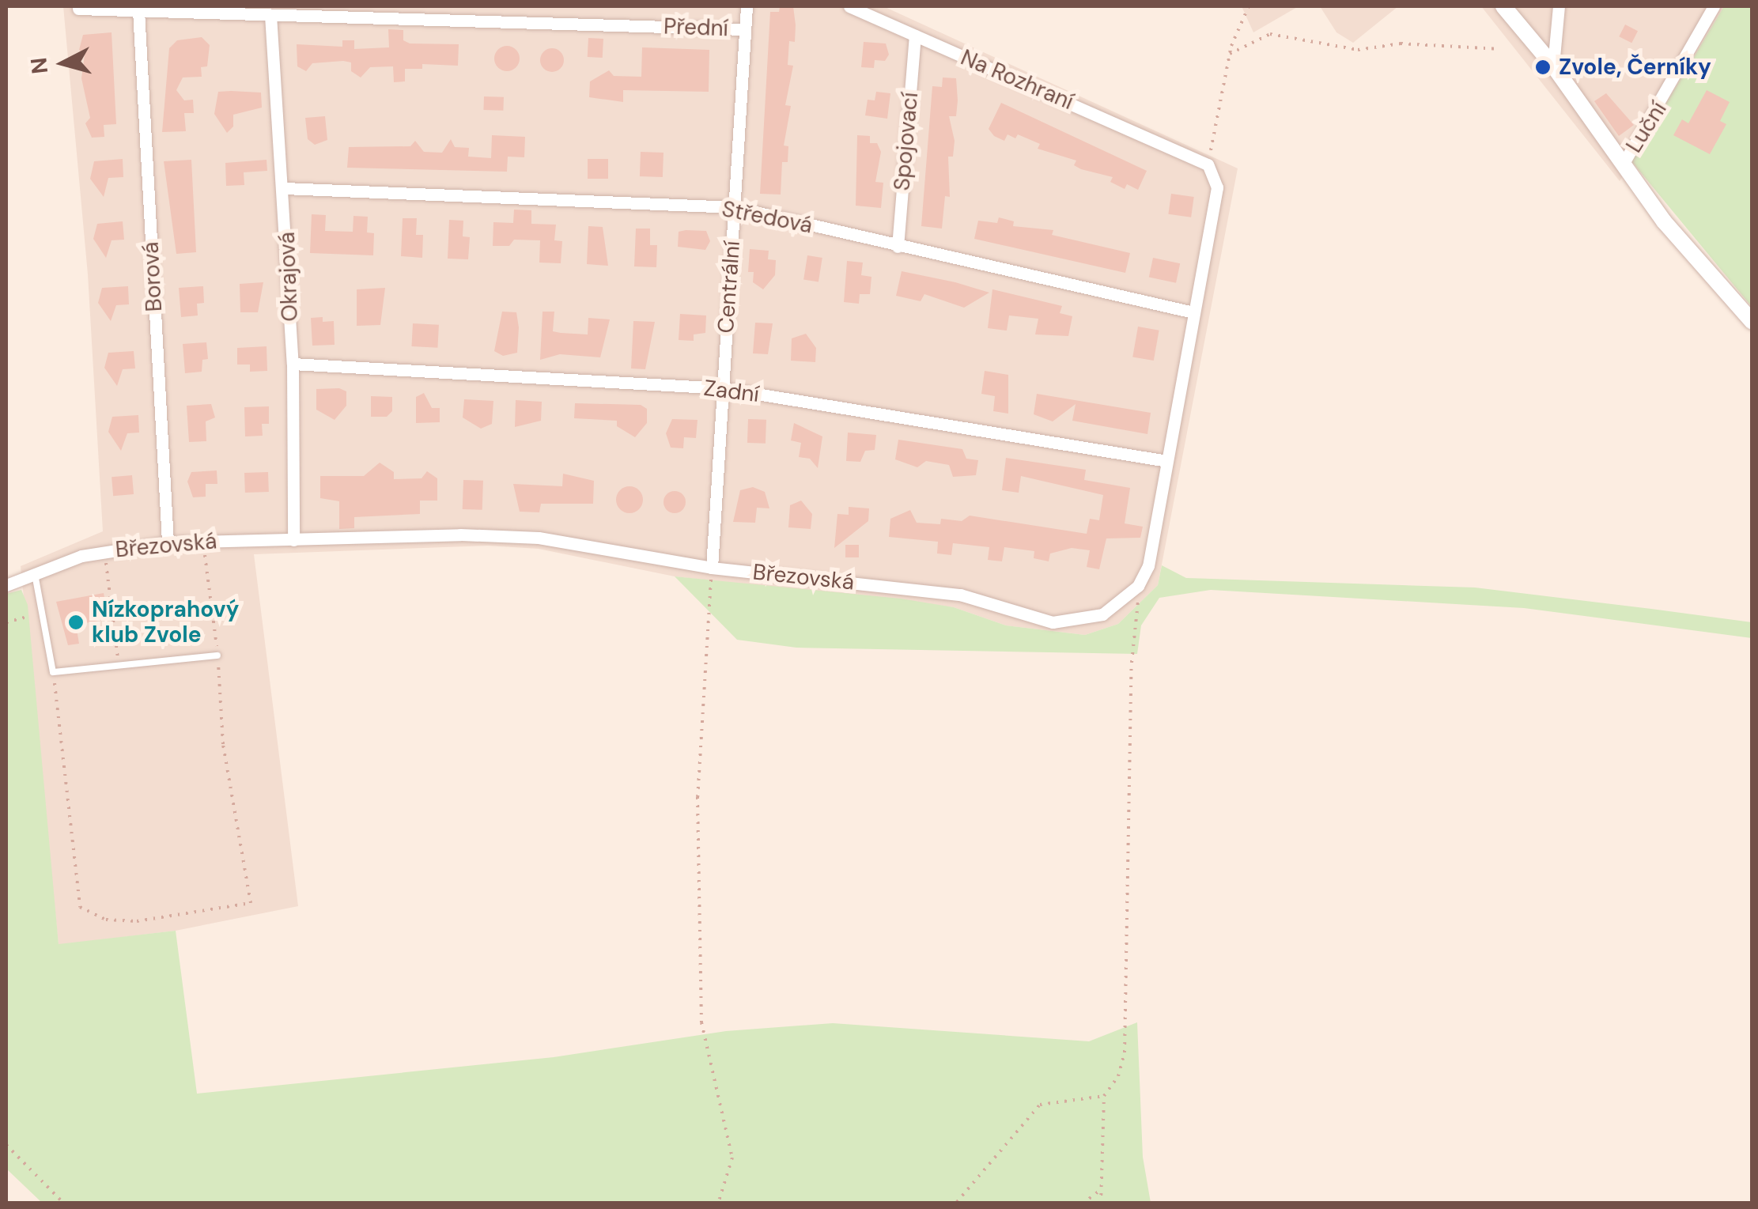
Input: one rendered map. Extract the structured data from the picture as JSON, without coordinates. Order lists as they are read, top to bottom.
{
  "streets": {
    "street": [
      "Přední",
      "Na Rozhraní",
      "Luční",
      "Spojovací",
      "Středová",
      "Borová",
      "Okrajová",
      "Centrální",
      "Zadní",
      "Březovská"
    ]
  },
  "crossings": [
    ["Přední", "Borová"],
    ["Přední", "Okrajová"],
    ["Přední", "Centrální"],
    ["Na Rozhraní", "Spojovací"],
    ["Spojovací", "Středová"],
    ["Středová", "Okrajová"],
    ["Středová", "Centrální"],
    ["Borová", "Březovská"],
    ["Okrajová", "Zadní"],
    ["Okrajová", "Březovská"],
    ["Centrální", "Zadní"],
    ["Centrální", "Březovská"]
  ],
  "places": ["Zvole, Černíky", "Nízkoprahový klub Zvole"],
  "north": "left"
}
